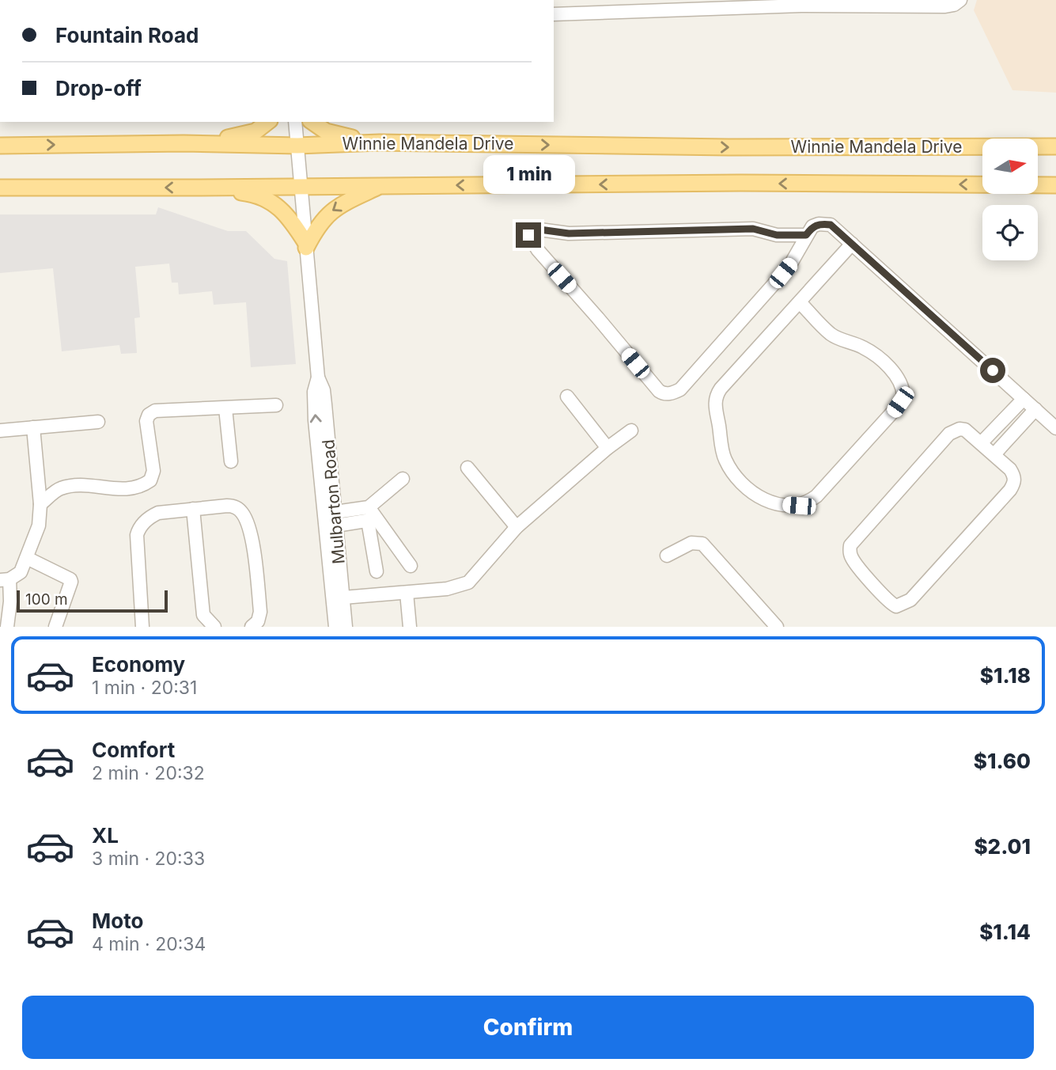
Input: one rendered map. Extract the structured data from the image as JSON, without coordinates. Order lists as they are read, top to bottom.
{
  "streets": {
    "main road": ["Winnie Mandela Drive"],
    "street": ["Mulbarton Road"]
  },
  "crossings": [
    ["Winnie Mandela Drive", "Mulbarton Road"]
  ],
  "scale_bar": "100 m",
  "north": "right",
  "page": {
    "banner": ["Fountain Road", "Drop-off"],
    "bubble": "1 min",
    "scale": "100 m",
    "list": [
      {
        "name": "Economy",
        "note": "1 min · 20:31",
        "value": "$1.18"
      },
      {
        "name": "Comfort",
        "note": "2 min · 20:32",
        "value": "$1.60"
      },
      {
        "name": "XL",
        "note": "3 min · 20:33",
        "value": "$2.01"
      },
      {
        "name": "Moto",
        "note": "4 min · 20:34",
        "value": "$1.14"
      }
    ],
    "buttons": "Confirm"
  }
}
